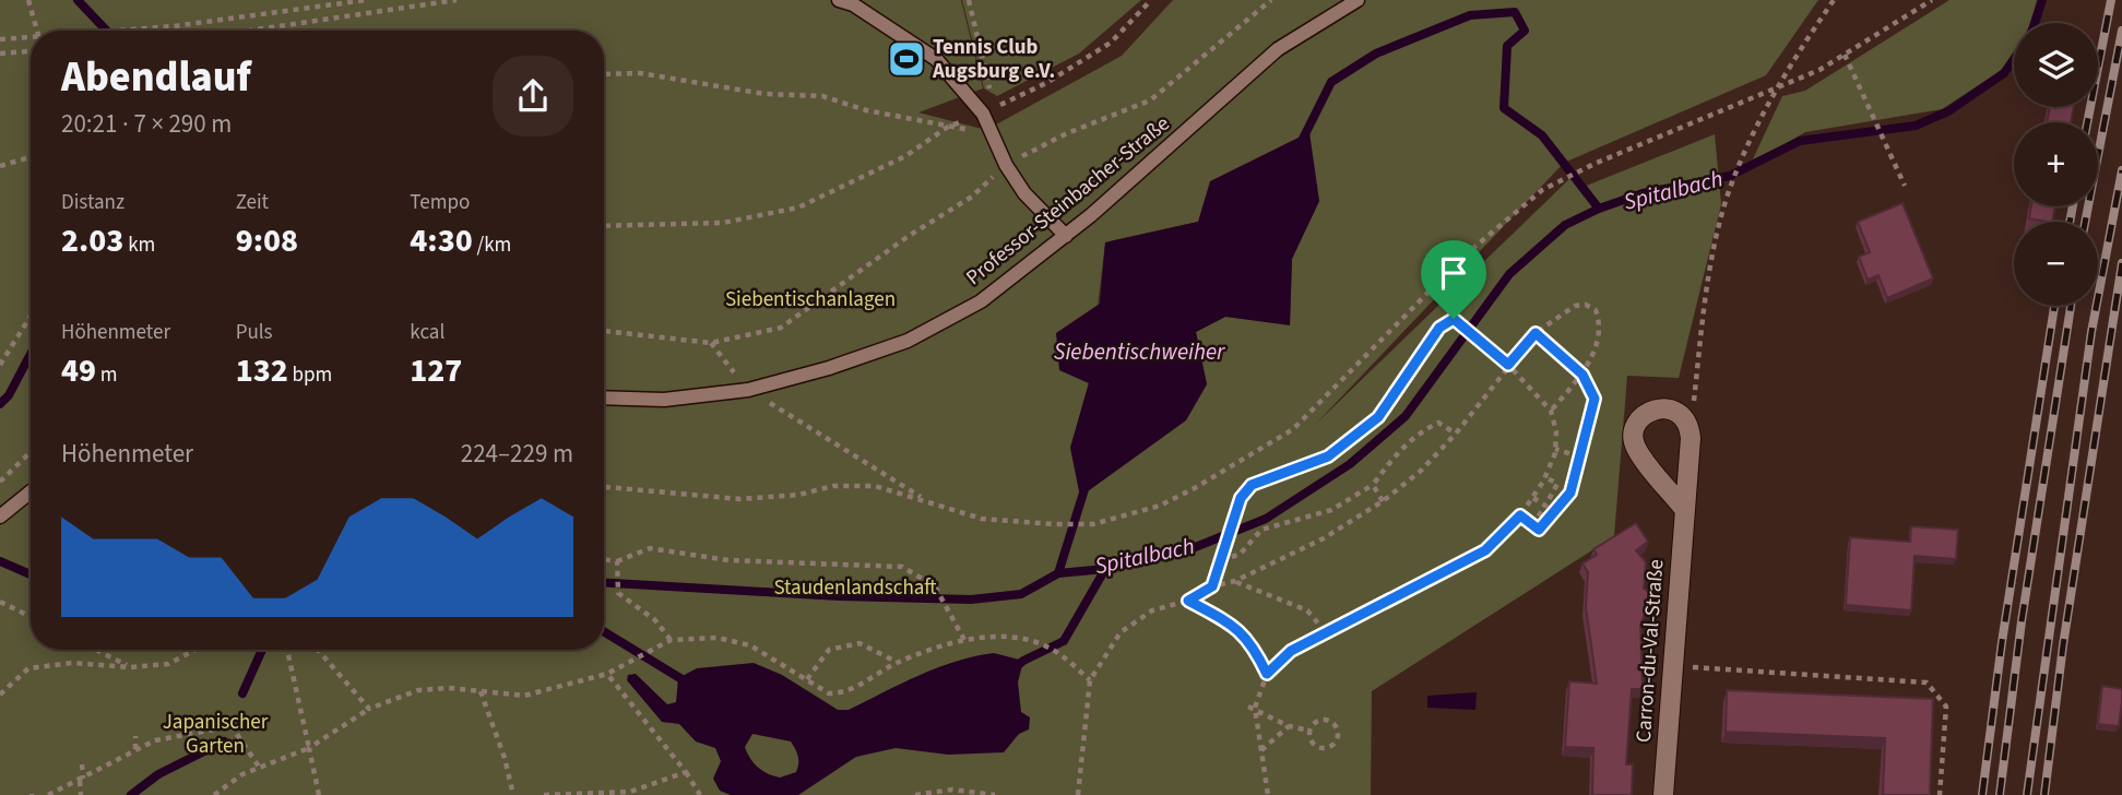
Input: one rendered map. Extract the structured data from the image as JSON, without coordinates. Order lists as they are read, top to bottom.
{
  "streets": {
    "street": ["Carron-du-Val-Straße"],
    "lane": ["Professor-Steinbacher-Straße"]
  },
  "water": ["Spitalbach", "Siebentischweiher"],
  "parks": ["Siebentischanlagen", "Staudenlandschaft", "Japanischer Garten"],
  "places": {
    "sports": ["Tennis Club Augsburg e.V."]
  },
  "page": {
    "map_buttons": ["+", "−"],
    "heading": ["Abendlauf", "20:21 · 7 × 290 m"],
    "stats": [
      ["Distanz", "2.03 km"],
      ["Zeit", "9:08"],
      ["Tempo", "4:30 /km"],
      ["Höhenmeter", "49 m"],
      ["Puls", "132 bpm"],
      ["kcal", "127"]
    ],
    "chart": ["Höhenmeter", "224–229 m"]
  }
}
